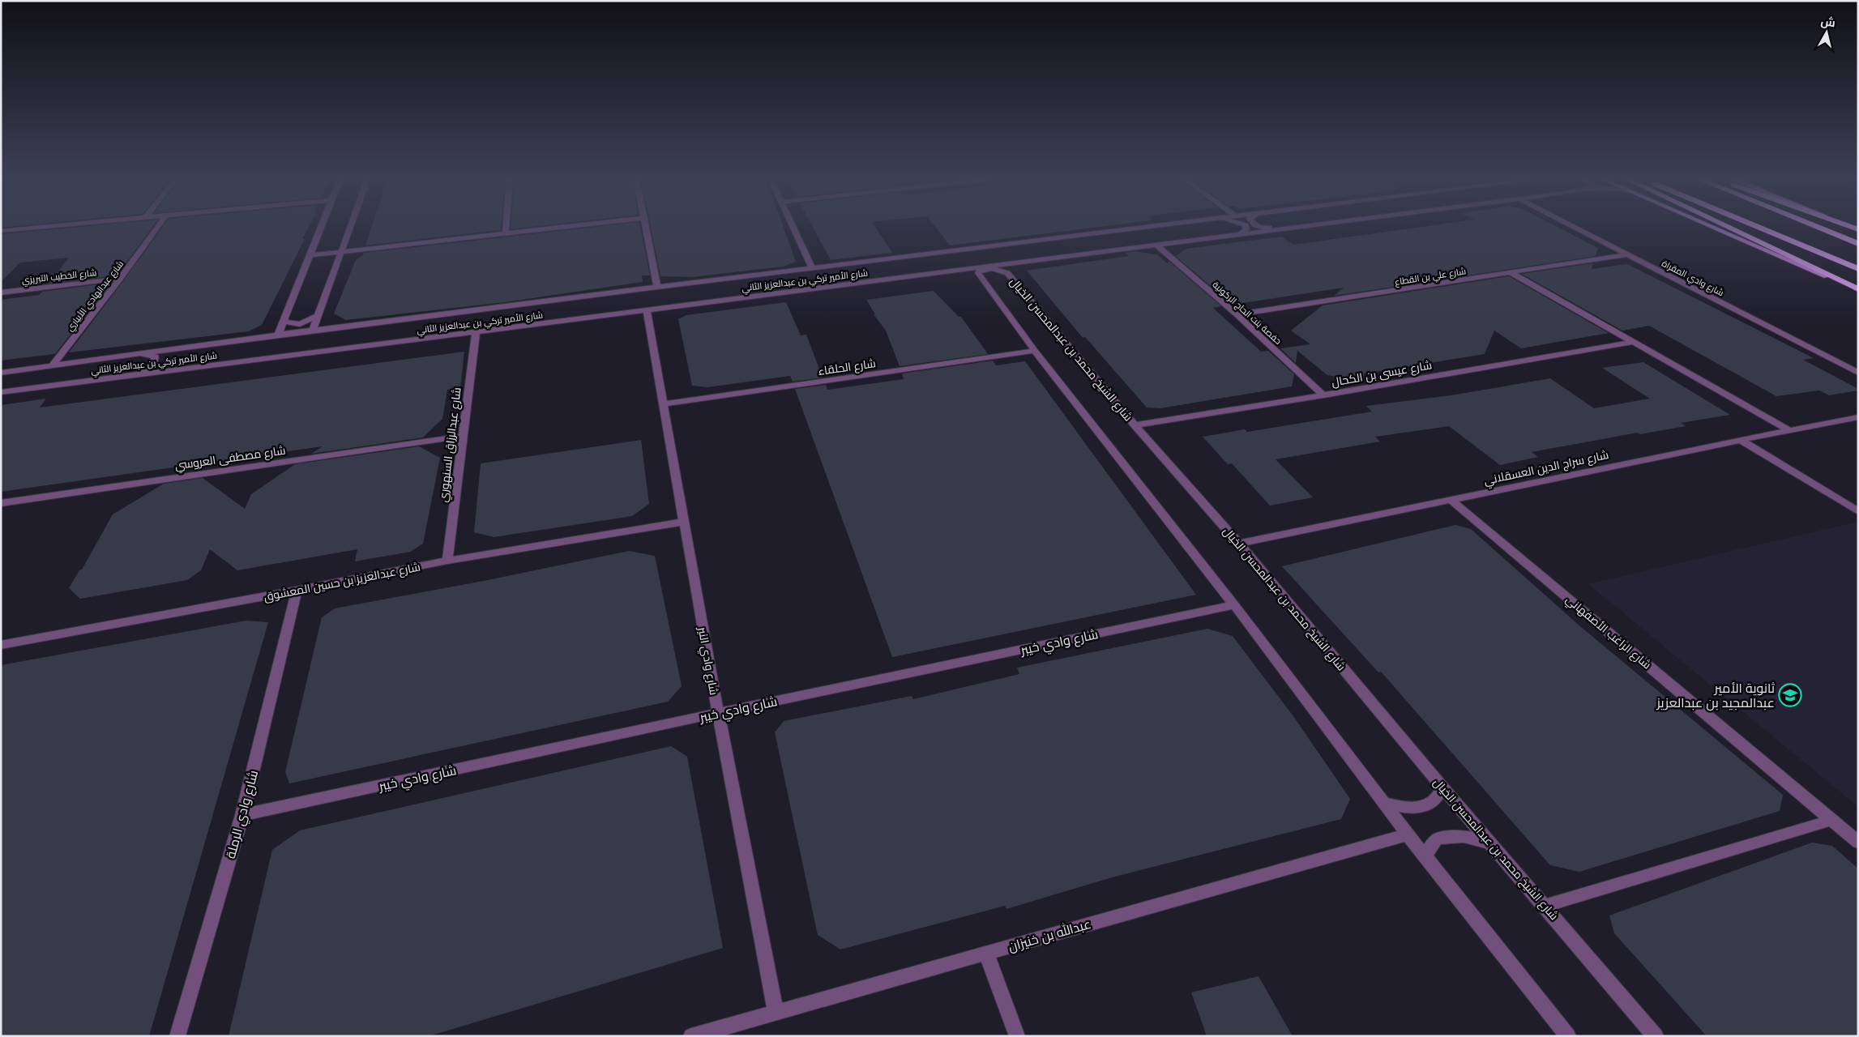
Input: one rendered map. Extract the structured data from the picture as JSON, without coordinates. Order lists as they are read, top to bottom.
{
  "streets": {
    "street": [
      "شارع الخطيب التبريزي",
      "شارع علي بن القطاع",
      "شارع وادي المقراة",
      "شارع الأمير تركي بن عبدالعزيز الثاني",
      "شارع عبدالهادي الأبياري",
      "حفصة بنت الحاج الركونية",
      "شارع الشيخ محمد بن عبدالمحسن الخيال",
      "شارع الحلقاء",
      "شارع عيسى بن الكحال",
      "شارع عبدالرزاق السنهوري",
      "شارع مصطفى العروسي",
      "شارع سراج الدين العسقلاني",
      "شارع عبدالعزيز بن حسين المعشوق",
      "شارع الراغب الأصفهاني",
      "شارع وادي خيبر",
      "شارع وادي النير",
      "شارع وادي الرملة",
      "عبدالله بن خنيزان"
    ]
  },
  "crossings": [
    ["شارع الخطيب التبريزي", "شارع عبدالهادي الأبياري"],
    ["شارع علي بن القطاع", "شارع وادي المقراة"],
    ["شارع علي بن القطاع", "حفصة بنت الحاج الركونية"],
    ["شارع الأمير تركي بن عبدالعزيز الثاني", "شارع عبدالهادي الأبياري"],
    ["شارع الأمير تركي بن عبدالعزيز الثاني", "حفصة بنت الحاج الركونية"],
    ["شارع الأمير تركي بن عبدالعزيز الثاني", "شارع عبدالرزاق السنهوري"],
    ["شارع الأمير تركي بن عبدالعزيز الثاني", "شارع وادي النير"],
    ["حفصة بنت الحاج الركونية", "شارع عيسى بن الكحال"],
    ["شارع الشيخ محمد بن عبدالمحسن الخيال", "شارع الحلقاء"],
    ["شارع الشيخ محمد بن عبدالمحسن الخيال", "شارع عيسى بن الكحال"],
    ["شارع الشيخ محمد بن عبدالمحسن الخيال", "شارع سراج الدين العسقلاني"],
    ["شارع الشيخ محمد بن عبدالمحسن الخيال", "شارع وادي خيبر"],
    ["شارع الشيخ محمد بن عبدالمحسن الخيال", "عبدالله بن خنيزان"],
    ["شارع الحلقاء", "شارع وادي النير"],
    ["شارع عبدالرزاق السنهوري", "شارع مصطفى العروسي"],
    ["شارع عبدالرزاق السنهوري", "شارع عبدالعزيز بن حسين المعشوق"],
    ["شارع سراج الدين العسقلاني", "شارع الراغب الأصفهاني"],
    ["شارع عبدالعزيز بن حسين المعشوق", "شارع وادي النير"],
    ["شارع عبدالعزيز بن حسين المعشوق", "شارع وادي الرملة"],
    ["شارع وادي خيبر", "شارع وادي النير"],
    ["شارع وادي خيبر", "شارع وادي الرملة"],
    ["شارع وادي النير", "عبدالله بن خنيزان"]
  ],
  "places": {
    "school or university": ["ثانوية الأمير عبدالمجيد بن عبدالعزيز"]
  },
  "north": "top"
}
